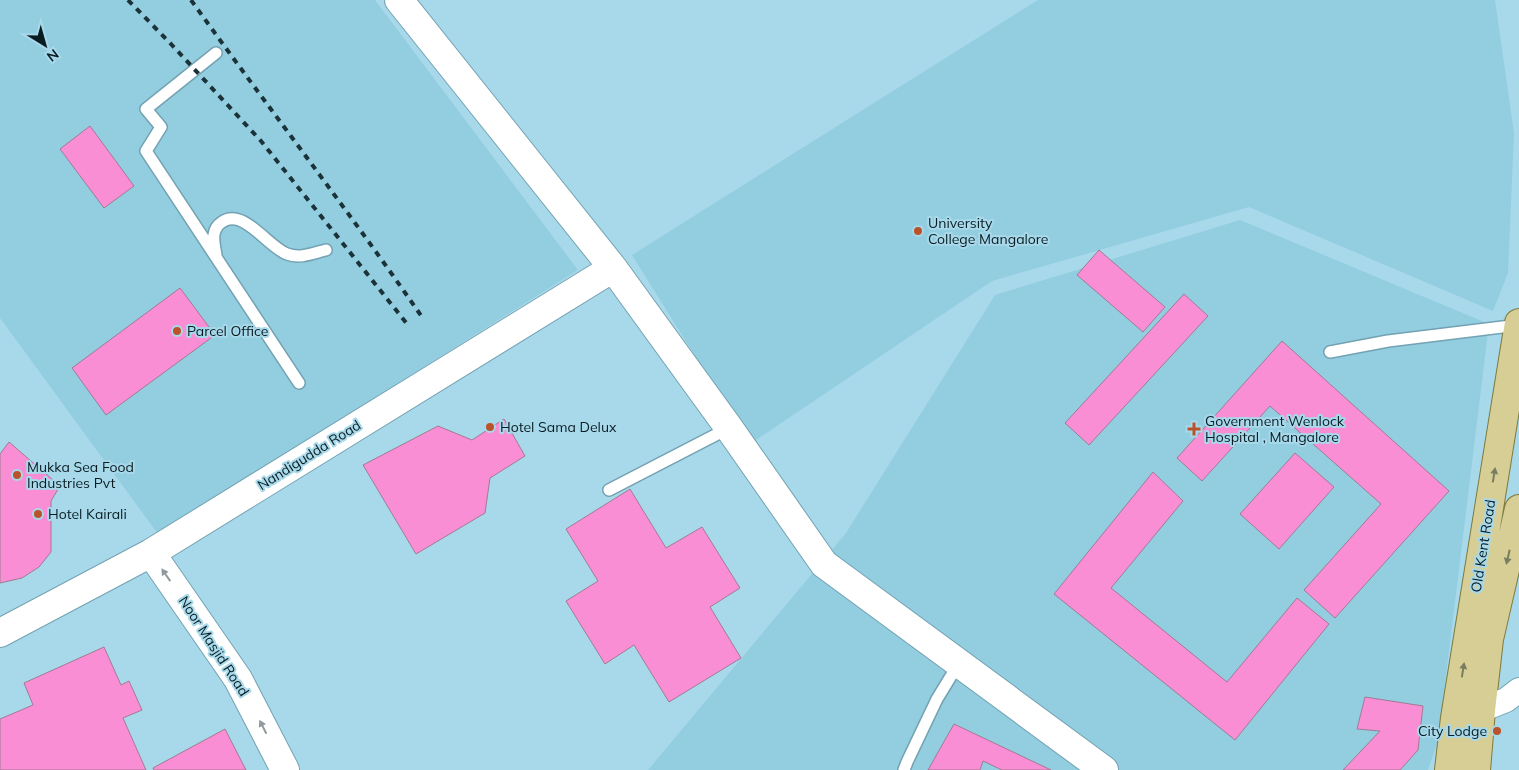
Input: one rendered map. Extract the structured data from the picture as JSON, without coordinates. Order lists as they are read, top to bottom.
{
  "streets": {
    "main road": ["Old Kent Road"],
    "street": ["Nandigudda Road", "Noor Masjid Road"]
  },
  "crossings": [
    ["Nandigudda Road", "Noor Masjid Road"]
  ],
  "one_way": ["Noor Masjid Road"],
  "places": {
    "other": [
      "University College Mangalore",
      "Parcel Office",
      "Hotel Sama Delux",
      "Mukka Sea Food Industries Pvt",
      "Hotel Kairali",
      "City Lodge"
    ],
    "health": ["Government Wenlock Hospital , Mangalore"]
  },
  "north": "bottom right"
}
